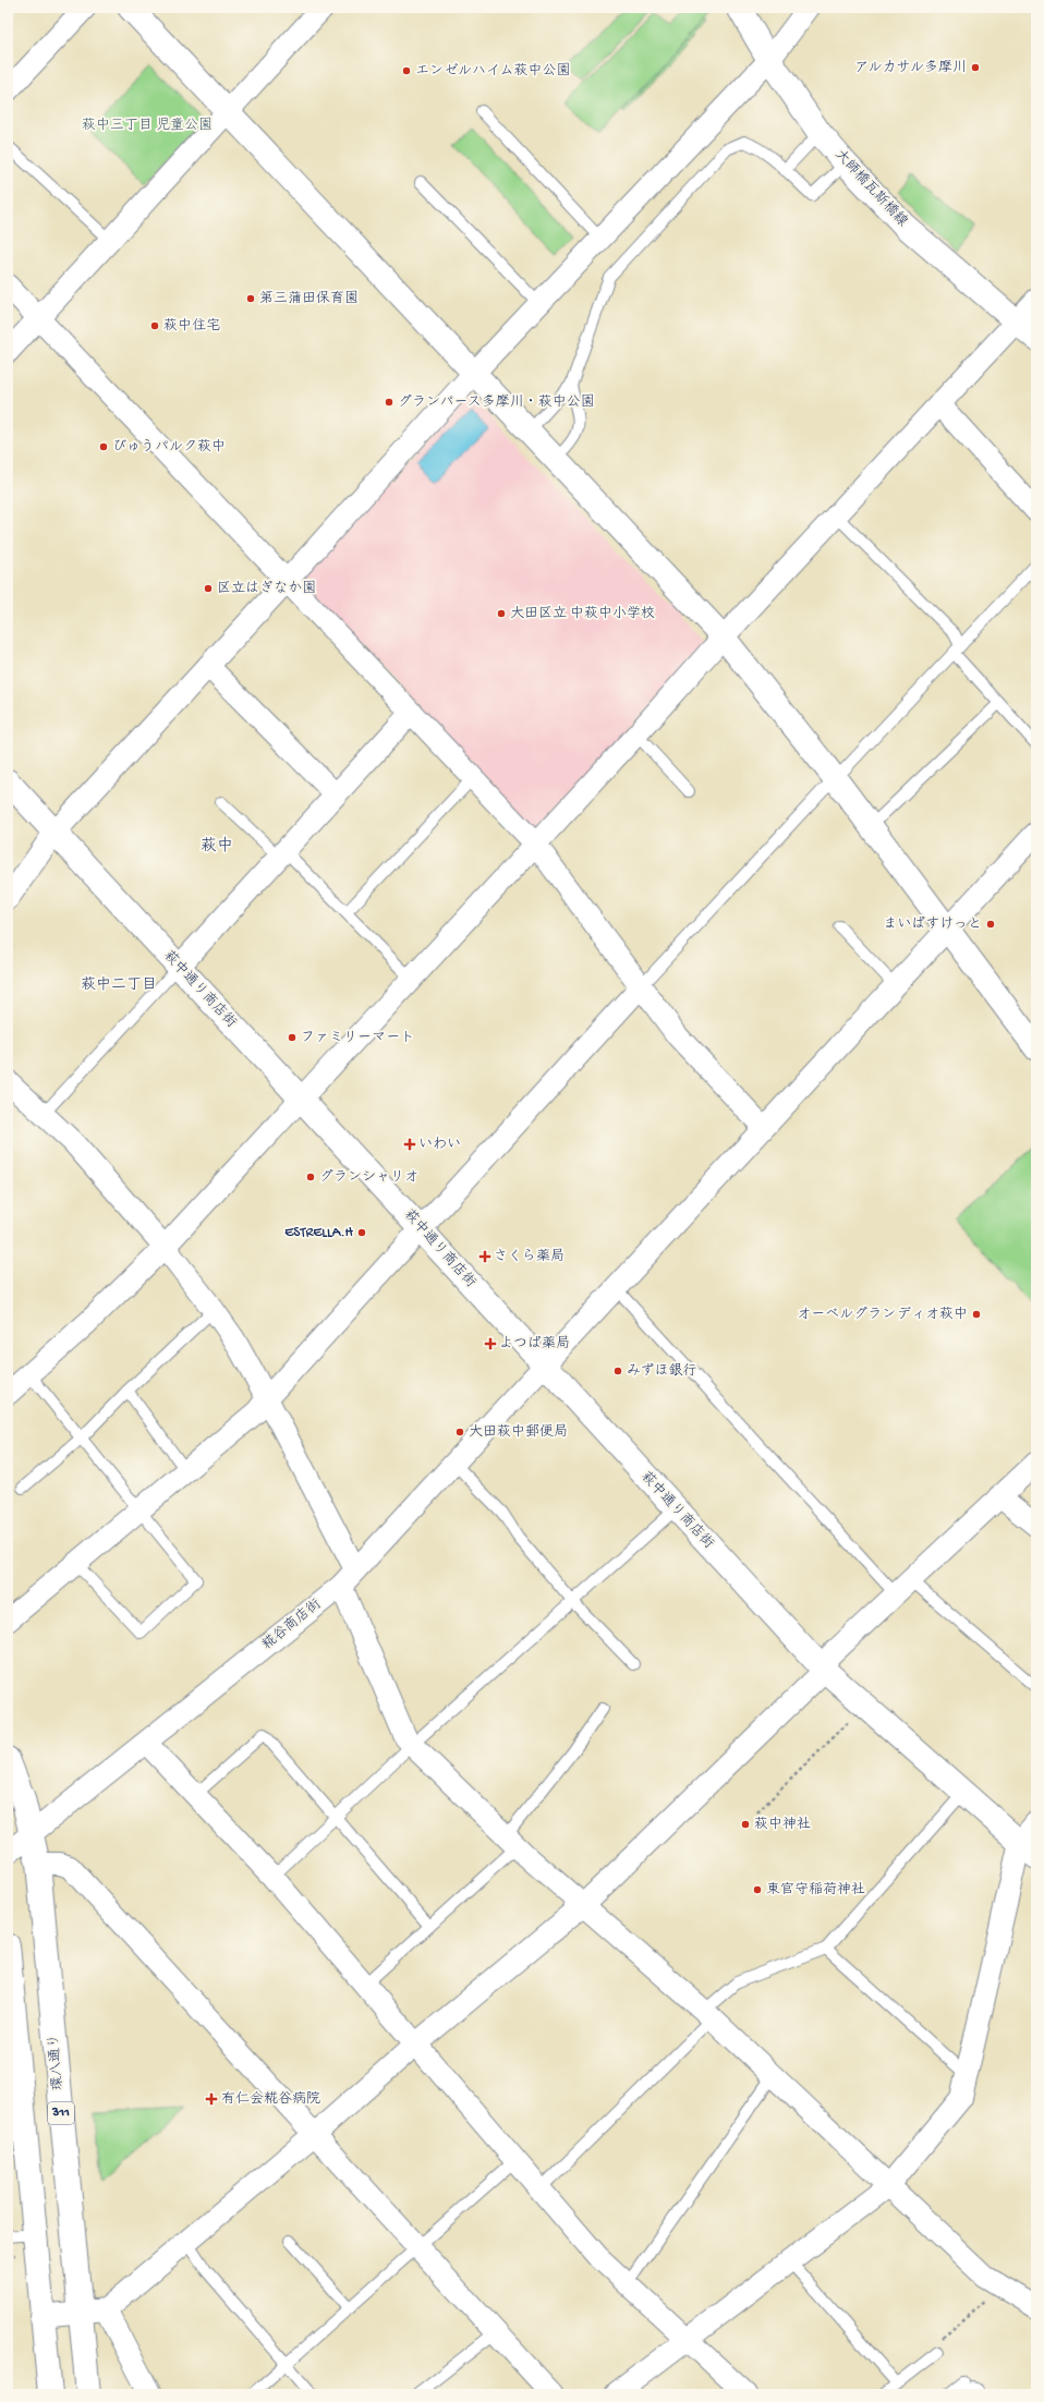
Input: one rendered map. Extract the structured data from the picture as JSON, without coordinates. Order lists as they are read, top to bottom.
{
  "streets": {
    "street": [
      "大師橋瓦斯橋線",
      "萩中通り商店街",
      "糀谷商店街",
      "環八通り",
      "311"
    ]
  },
  "crossings": [
    ["萩中通り商店街", "糀谷商店街"],
    ["糀谷商店街", "環八通り"]
  ],
  "districts": ["萩中", "萩中二丁目"],
  "parks": ["萩中三丁目 児童公園"],
  "places": {
    "other": [
      "アルカサル多摩川",
      "エンゼルハイム萩中公園",
      "第三蒲田保育園",
      "萩中住宅",
      "グランパース多摩川・萩中公園",
      "びゅうパルク萩中",
      "区立はぎなか園",
      "大田区立 中萩中小学校",
      "まいばすけっと",
      "ファミリーマート",
      "グランシャリオ",
      "ESTRELLA.H",
      "オーベルグランディオ萩中",
      "みずほ銀行",
      "大田萩中郵便局",
      "萩中神社",
      "東官守稲荷神社"
    ],
    "health": [
      "いわい",
      "さくら薬局",
      "よつば薬局",
      "有仁会糀谷病院"
    ]
  }
}
